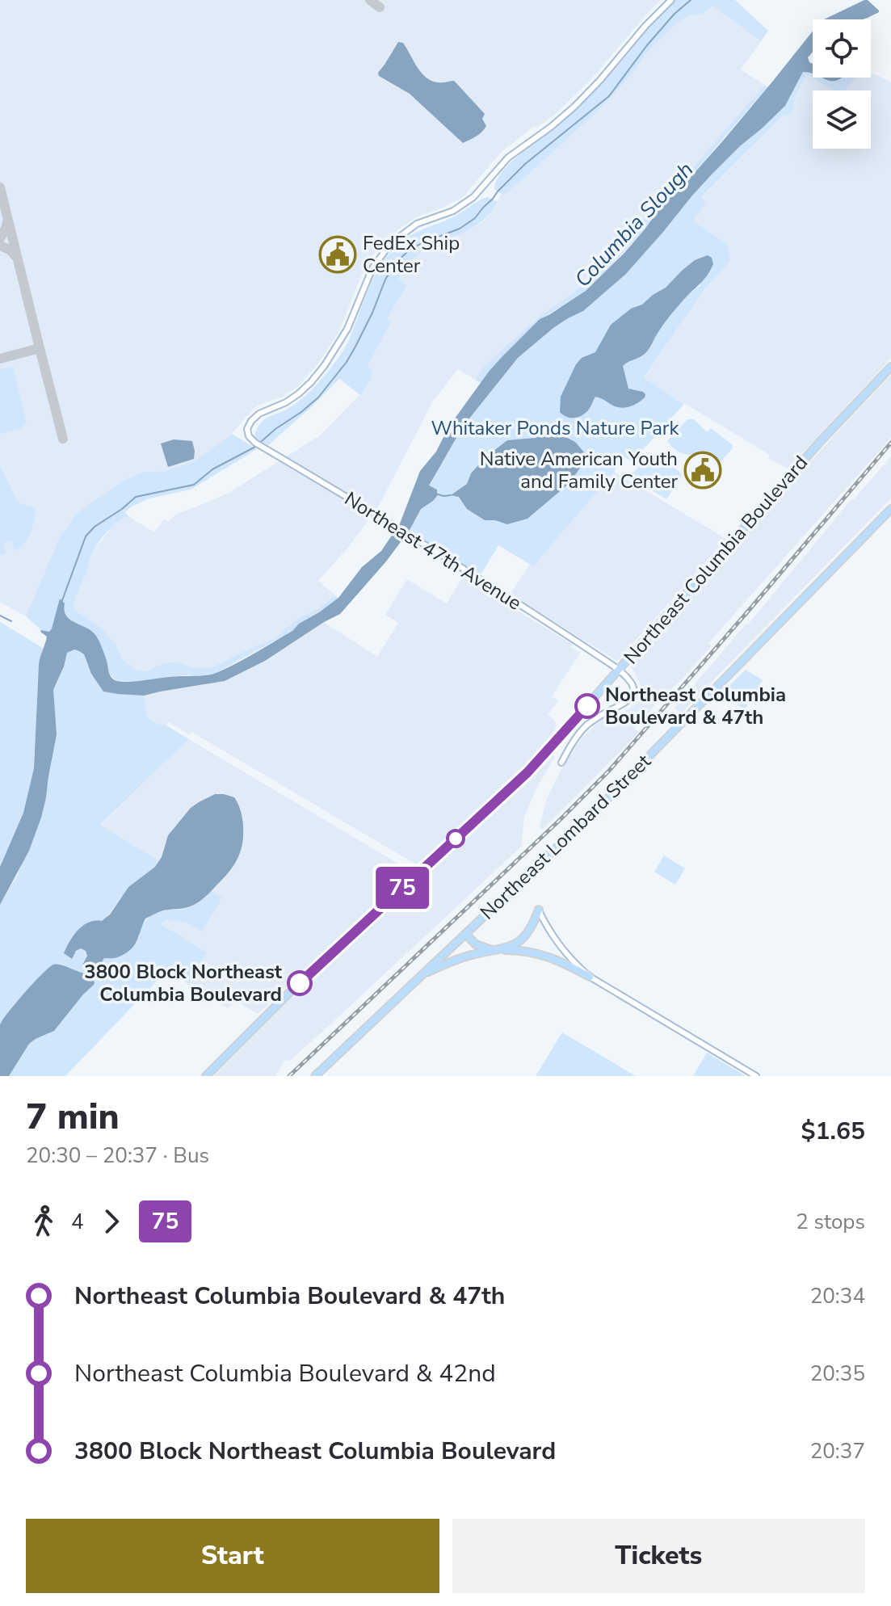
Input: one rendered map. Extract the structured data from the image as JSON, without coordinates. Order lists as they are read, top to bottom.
{
  "streets": {
    "main road": ["Northeast Columbia Boulevard", "Northeast Lombard Street"],
    "street": ["Northeast 47th Avenue"]
  },
  "crossings": [
    ["Northeast 47th Avenue", "Northeast Columbia Boulevard"]
  ],
  "water": ["Columbia Slough"],
  "parks": ["Whitaker Ponds Nature Park"],
  "places": {
    "public building": ["FedEx Ship Center", "Native American Youth and Family Center"],
    "other": ["Northeast Columbia Boulevard & 47th", "3800 Block Northeast Columbia Boulevard"]
  },
  "lines": ["bus line 75"],
  "page": {
    "on_map": "75",
    "heading": ["7 min", "20:30 – 20:37 · Bus", "$1.65"],
    "legs": ["4", "75", "2 stops"],
    "list": [
      {
        "name": "Northeast Columbia Boulevard & 47th",
        "value": "20:34"
      },
      {
        "name": "Northeast Columbia Boulevard & 42nd",
        "value": "20:35"
      },
      {
        "name": "3800 Block Northeast Columbia Boulevard",
        "value": "20:37"
      }
    ],
    "buttons": ["Start", "Tickets"]
  }
}
